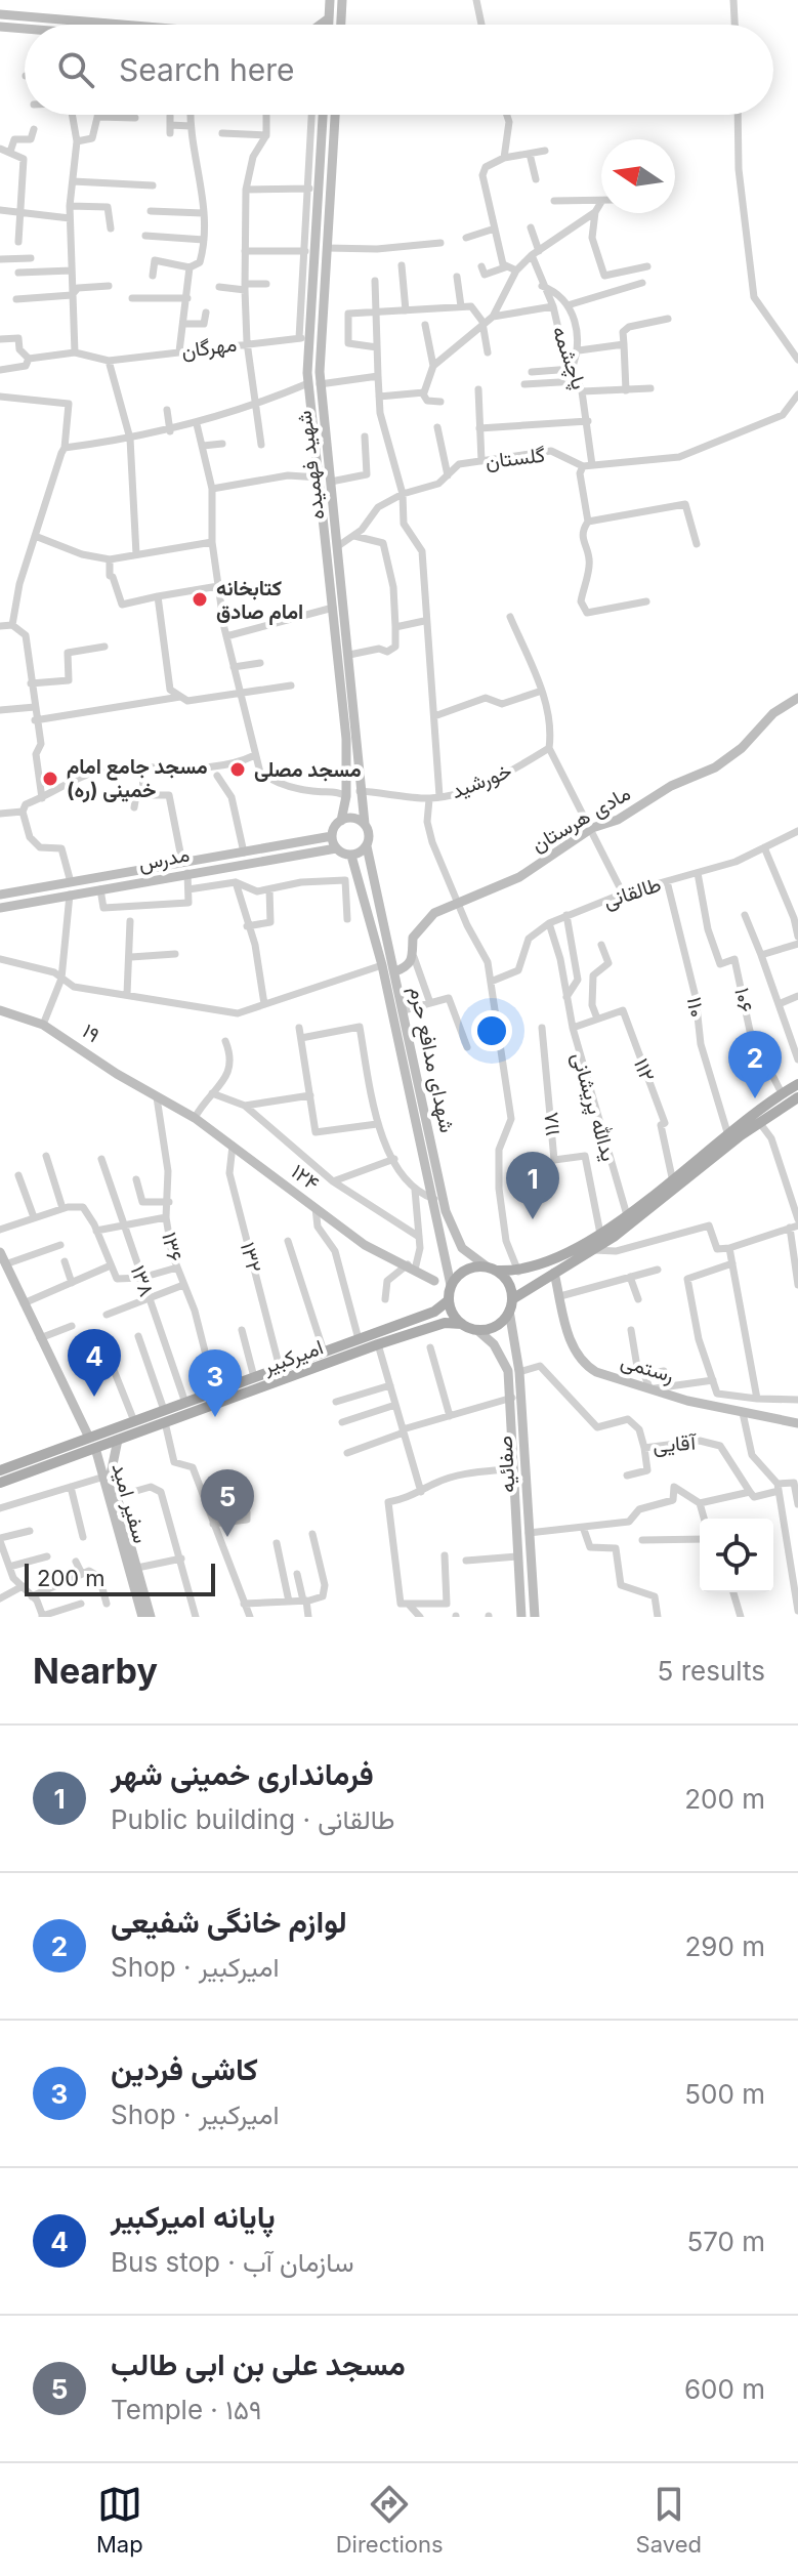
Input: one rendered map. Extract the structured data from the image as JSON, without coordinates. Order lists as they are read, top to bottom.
{
  "streets": {
    "main road": [
      "شهید فهمیده",
      "مادی هرستان",
      "مدرس",
      "۱۹",
      "شهدای مدافع حرم",
      "۱۲۴",
      "امیرکبیر",
      "رستمی",
      "صفائیه",
      "سفیر امید"
    ],
    "street": [
      "مهرگان",
      "پاچشمه",
      "گلستان",
      "خورشید",
      "طالقانی",
      "۱۰۶",
      "۱۱۰",
      "۱۱۲",
      "یدالله پریشانی",
      "۱۱۸",
      "۱۳۶",
      "۱۳۲",
      "۱۳۸",
      "آقایی"
    ]
  },
  "crossings": [
    ["مهرگان", "شهید فهمیده"],
    ["پاچشمه", "گلستان"],
    ["گلستان", "شهید فهمیده"],
    ["شهید فهمیده", "خورشید"],
    ["شهید فهمیده", "مدرس"],
    ["شهید فهمیده", "شهدای مدافع حرم"],
    ["مدرس", "شهدای مدافع حرم"],
    ["طالقانی", "۱۰۶"],
    ["طالقانی", "۱۱۰"],
    ["طالقانی", "یدالله پریشانی"],
    ["۱۹", "۱۲۴"],
    ["۱۹", "۱۳۶"],
    ["شهدای مدافع حرم", "امیرکبیر"],
    ["شهدای مدافع حرم", "صفائیه"],
    ["۱۱۲", "یدالله پریشانی"],
    ["۱۲۴", "۱۳۶"],
    ["۱۲۴", "۱۳۲"],
    ["۱۳۶", "امیرکبیر"],
    ["۱۳۲", "امیرکبیر"],
    ["۱۳۸", "امیرکبیر"],
    ["امیرکبیر", "صفائیه"],
    ["امیرکبیر", "سفیر امید"],
    ["آقایی", "صفائیه"]
  ],
  "places": ["کتابخانه امام صادق", "مسجد مصلی", "مسجد جامع امام خمینی (ره)"],
  "scale_bar": "200 m",
  "north": "left",
  "page": {
    "search": "Search here",
    "pins": [
      "2",
      "1",
      "4",
      "3",
      "5"
    ],
    "scale": "200 m",
    "heading": ["Nearby", "5 results"],
    "list": [
      {
        "mark": "1",
        "name": "فرمانداری خمینی شهر",
        "note": "Public building · طالقانی",
        "value": "200 m"
      },
      {
        "mark": "2",
        "name": "لوازم خانگی شفیعی",
        "note": "Shop · امیرکبیر",
        "value": "290 m"
      },
      {
        "mark": "3",
        "name": "کاشی فردین",
        "note": "Shop · امیرکبیر",
        "value": "500 m"
      },
      {
        "mark": "4",
        "name": "پایانه امیرکبیر",
        "note": "Bus stop · سازمان آب",
        "value": "570 m"
      },
      {
        "mark": "5",
        "name": "مسجد علی بن ابی طالب",
        "note": "Temple · ۱۵۹",
        "value": "600 m"
      }
    ],
    "nav": ["Map", "Directions", "Saved"]
  }
}
